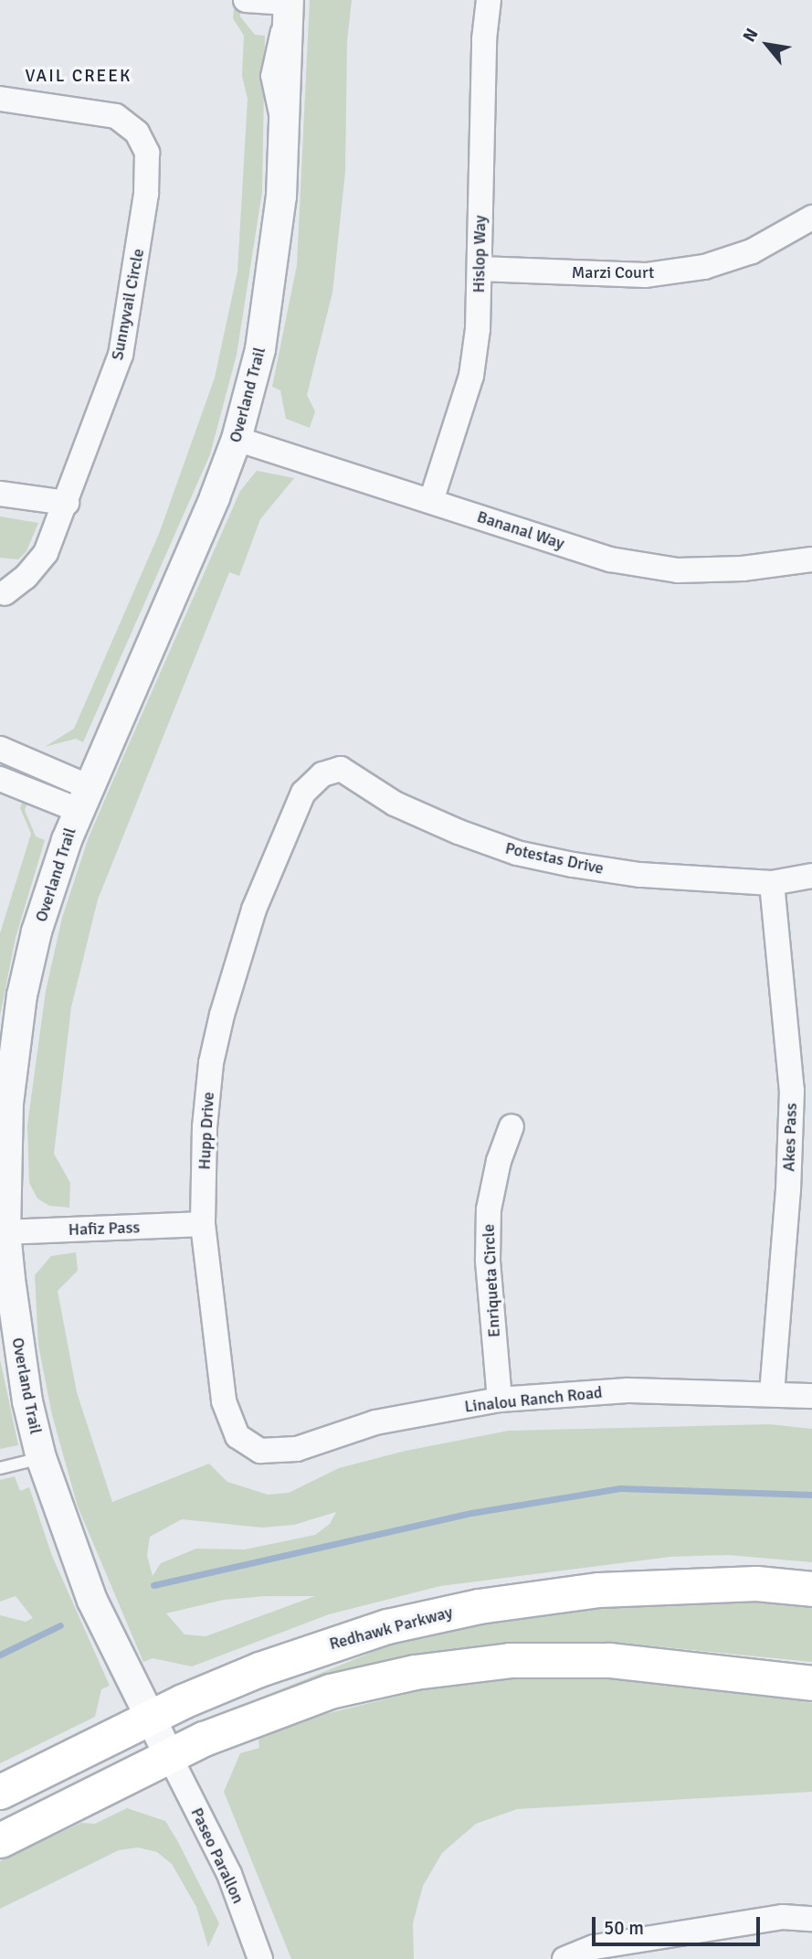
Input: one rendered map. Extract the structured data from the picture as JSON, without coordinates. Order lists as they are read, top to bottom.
{
  "streets": {
    "main road": ["Redhawk Parkway"],
    "street": [
      "Hislop Way",
      "Marzi Court",
      "Sunnyvail Circle",
      "Overland Trail",
      "Bananal Way",
      "Potestas Drive",
      "Hupp Drive",
      "Akes Pass",
      "Hafiz Pass",
      "Enriqueta Circle",
      "Linalou Ranch Road",
      "Paseo Parallon"
    ]
  },
  "crossings": [
    ["Hislop Way", "Marzi Court"],
    ["Hislop Way", "Bananal Way"],
    ["Overland Trail", "Bananal Way"],
    ["Overland Trail", "Hafiz Pass"],
    ["Overland Trail", "Redhawk Parkway"],
    ["Overland Trail", "Paseo Parallon"],
    ["Potestas Drive", "Hupp Drive"],
    ["Potestas Drive", "Akes Pass"],
    ["Hupp Drive", "Hafiz Pass"],
    ["Hupp Drive", "Linalou Ranch Road"],
    ["Akes Pass", "Linalou Ranch Road"],
    ["Enriqueta Circle", "Linalou Ranch Road"]
  ],
  "districts": ["VAIL CREEK"],
  "scale_bar": "50 m",
  "north": "top left"
}
